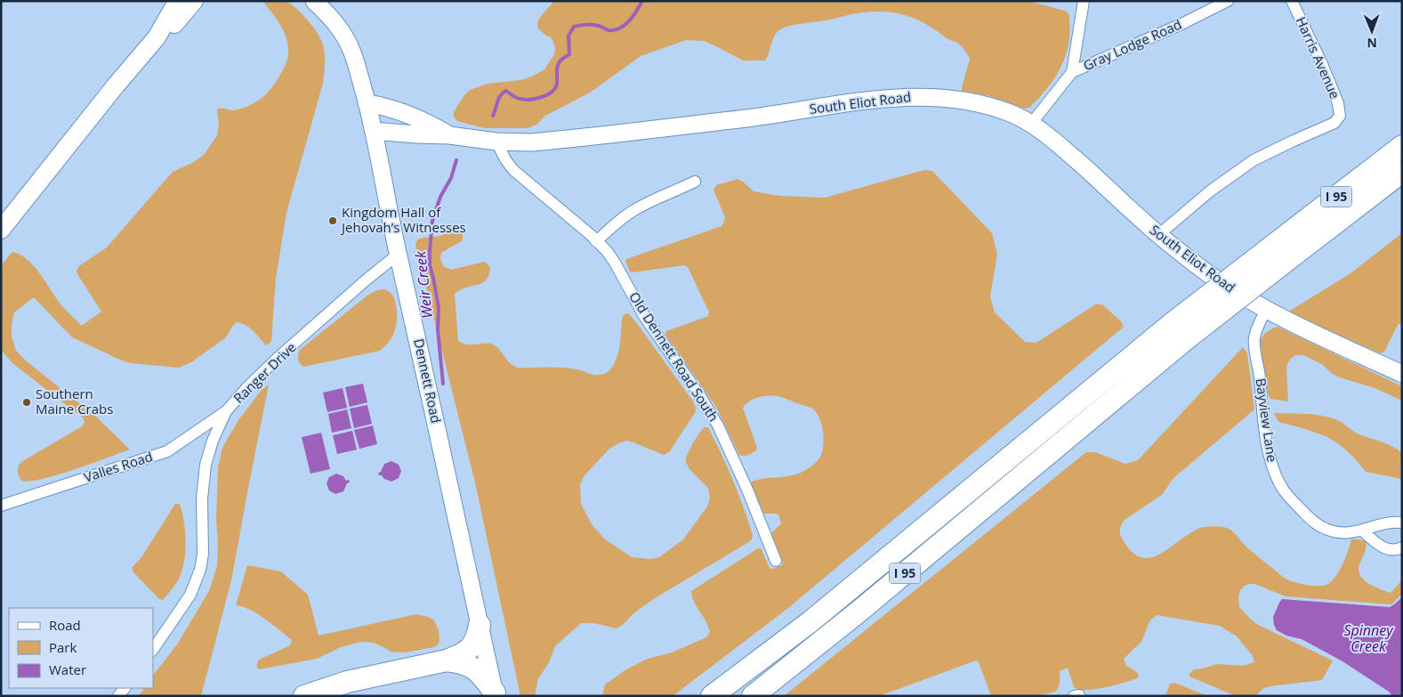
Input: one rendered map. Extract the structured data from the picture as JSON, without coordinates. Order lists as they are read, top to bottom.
{
  "streets": {
    "highway": ["I 95"],
    "main road": ["South Eliot Road", "Dennett Road"],
    "street": [
      "Gray Lodge Road",
      "Harris Avenue",
      "Old Dennett Road South",
      "Ranger Drive",
      "Bayview Lane",
      "Valles Road"
    ]
  },
  "crossings": [
    ["Gray Lodge Road", "South Eliot Road"],
    ["Harris Avenue", "South Eliot Road"],
    ["South Eliot Road", "Old Dennett Road South"],
    ["South Eliot Road", "Dennett Road"],
    ["South Eliot Road", "Bayview Lane"],
    ["Ranger Drive", "Dennett Road"],
    ["Ranger Drive", "Valles Road"]
  ],
  "water": ["Weir Creek", "Spinney Creek"],
  "places": ["Kingdom Hall of Jehovah’s Witnesses", "Southern Maine Crabs"],
  "legend": ["Road", "Park", "Water"],
  "north": "bottom"
}
